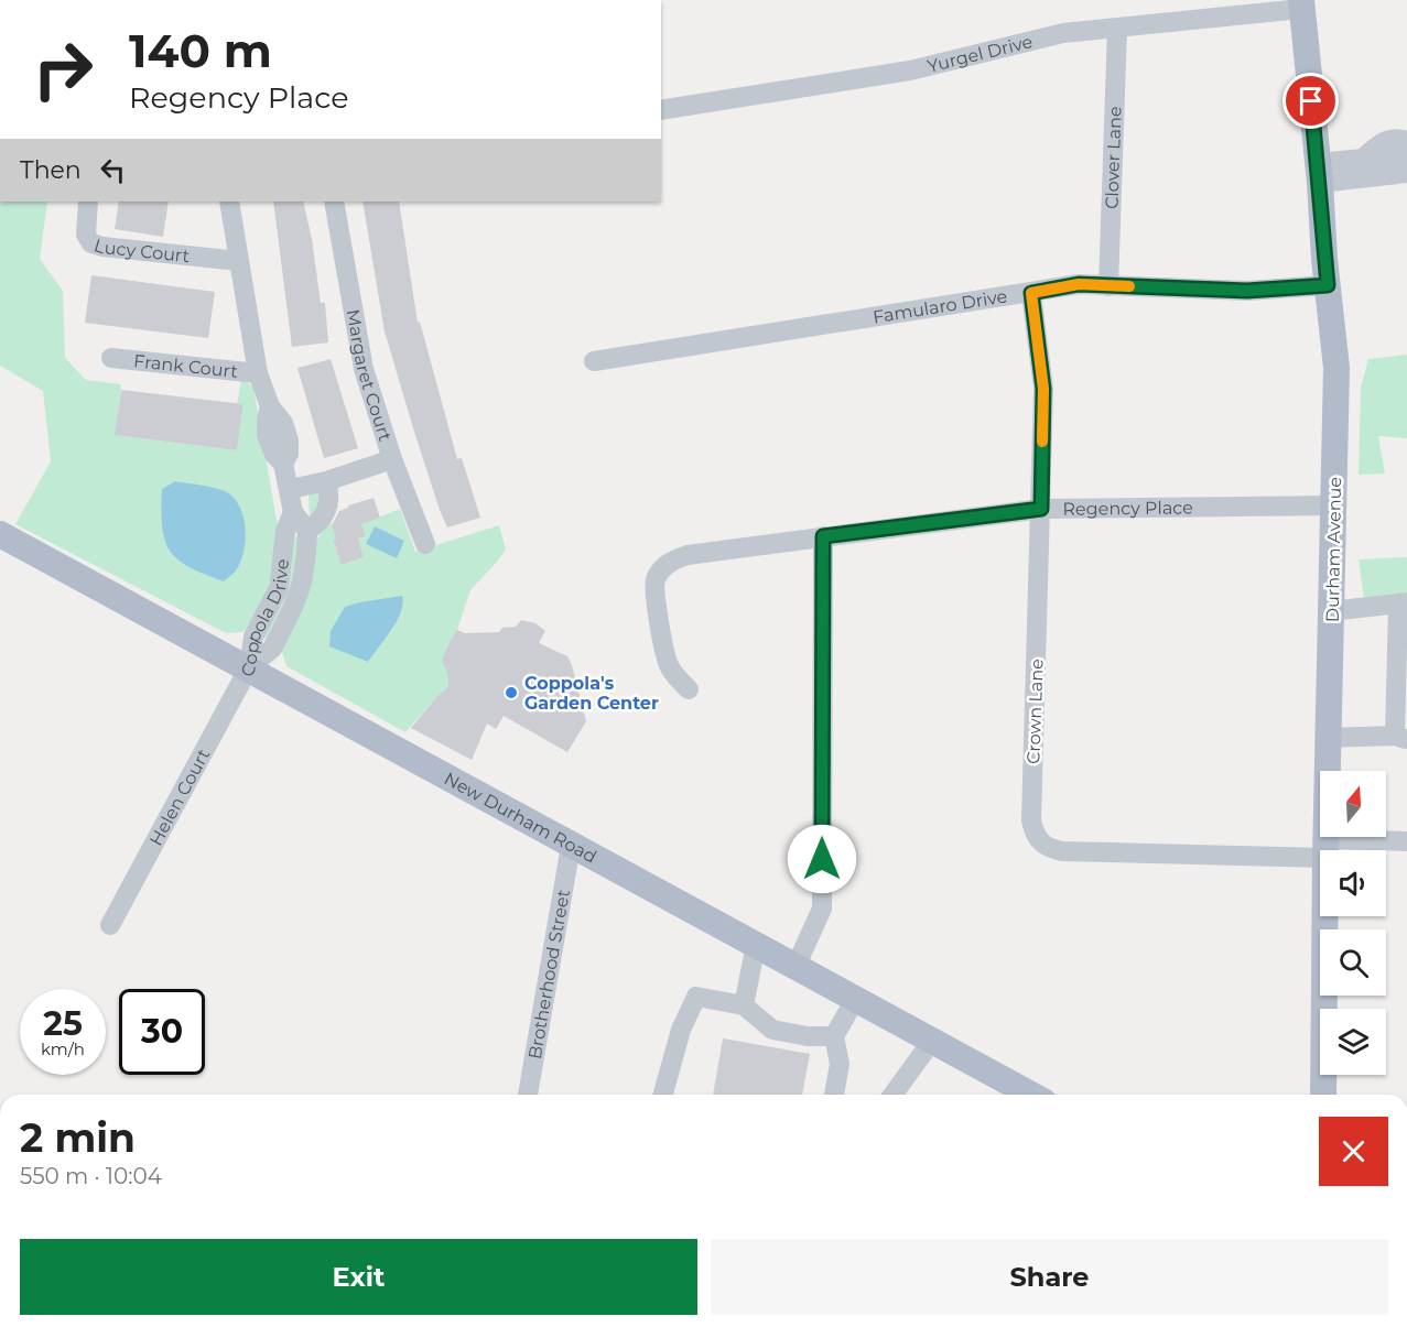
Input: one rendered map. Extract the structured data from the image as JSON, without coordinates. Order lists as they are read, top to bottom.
{
  "streets": {
    "main road": ["Durham Avenue", "New Durham Road"],
    "street": [
      "Yurgel Drive",
      "Clover Lane",
      "Lucy Court",
      "Famularo Drive",
      "Frank Court",
      "Margaret Court",
      "Regency Place",
      "Coppola Drive",
      "Crown Lane",
      "Helen Court",
      "Brotherhood Street"
    ]
  },
  "crossings": [
    ["Yurgel Drive", "Clover Lane"],
    ["Yurgel Drive", "Durham Avenue"],
    ["Clover Lane", "Famularo Drive"],
    ["Lucy Court", "Coppola Drive"],
    ["Famularo Drive", "Durham Avenue"],
    ["Famularo Drive", "Crown Lane"],
    ["Frank Court", "Coppola Drive"],
    ["Regency Place", "Durham Avenue"],
    ["Regency Place", "Crown Lane"],
    ["Durham Avenue", "Crown Lane"],
    ["Coppola Drive", "Helen Court"],
    ["Coppola Drive", "New Durham Road"],
    ["Helen Court", "New Durham Road"],
    ["New Durham Road", "Brotherhood Street"]
  ],
  "places": ["Coppola's Garden Center"],
  "north": "top",
  "page": {
    "turn": ["140 m", "Regency Place"],
    "then": "Then",
    "speed": "25 km/h",
    "limit": "30",
    "heading": ["2 min", "550 m · 10:04"],
    "buttons": ["Exit", "Share"]
  }
}
